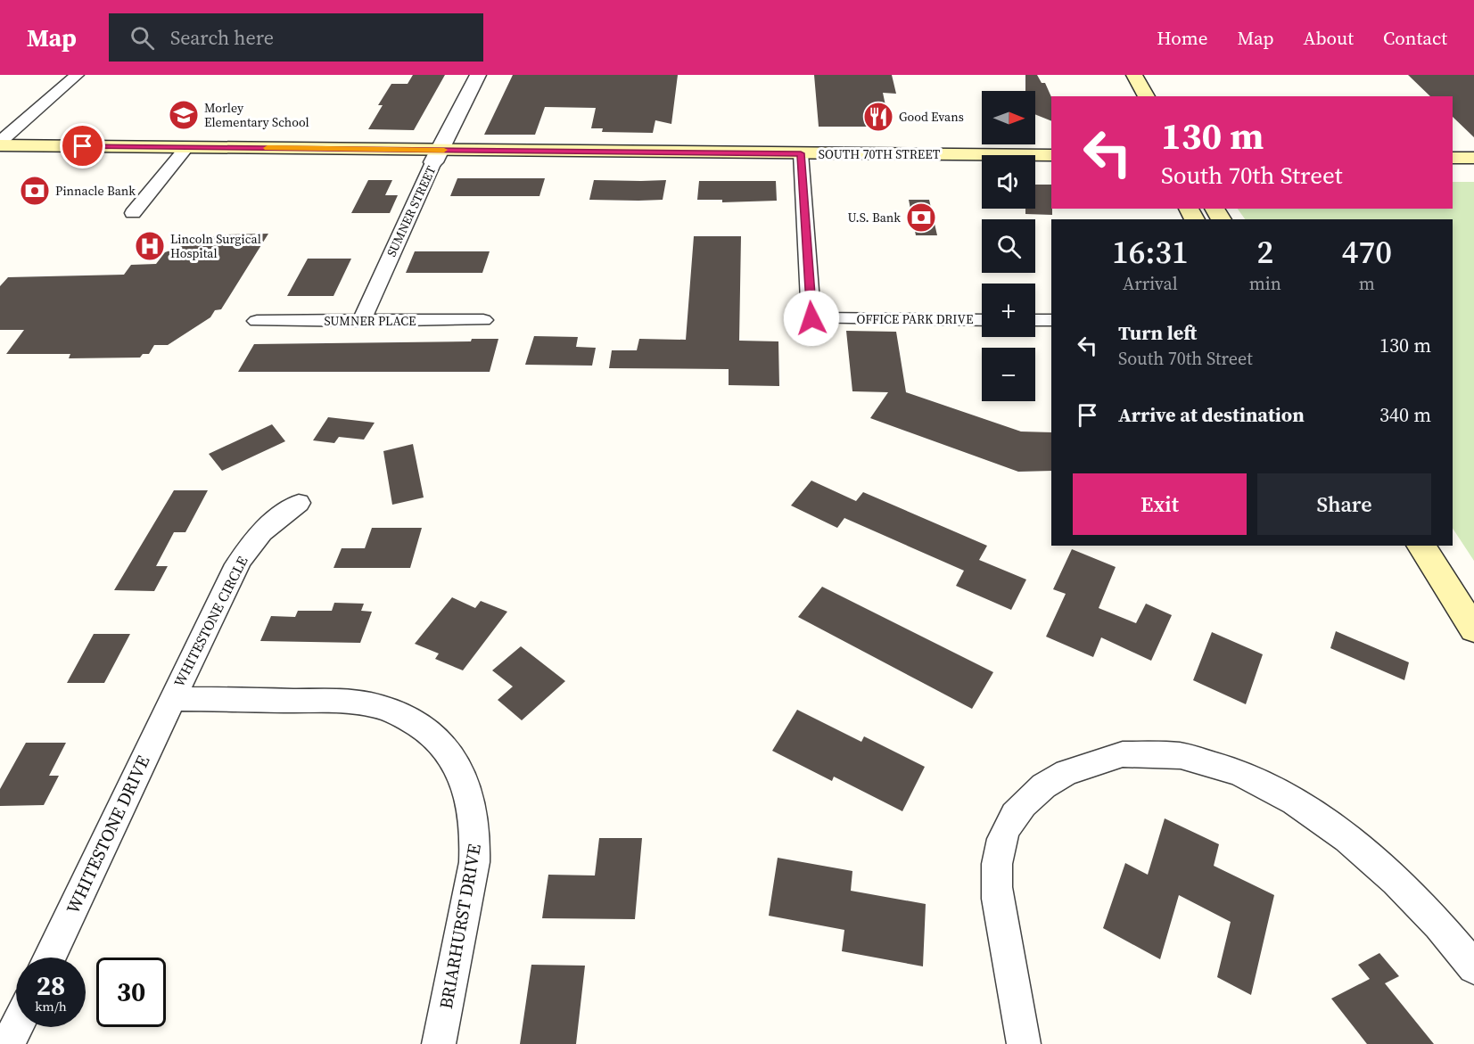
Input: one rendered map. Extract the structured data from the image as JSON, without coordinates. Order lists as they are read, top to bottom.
{
  "streets": {
    "main road": ["SOUTH 70TH STREET"],
    "street": [
      "SUMNER STREET",
      "OFFICE PARK DRIVE",
      "SUMNER PLACE",
      "WHITESTONE CIRCLE",
      "WHITESTONE DRIVE",
      "BRIARHURST DRIVE"
    ]
  },
  "crossings": [
    ["SOUTH 70TH STREET", "SUMNER STREET"],
    ["SOUTH 70TH STREET", "OFFICE PARK DRIVE"],
    ["SUMNER STREET", "SUMNER PLACE"],
    ["WHITESTONE CIRCLE", "WHITESTONE DRIVE"],
    ["WHITESTONE CIRCLE", "BRIARHURST DRIVE"],
    ["WHITESTONE DRIVE", "BRIARHURST DRIVE"]
  ],
  "places": {
    "school or university": ["Morley Elementary School"],
    "restaurant": ["Good Evans"],
    "bank": ["Pinnacle Bank", "U.S. Bank"],
    "hospital": ["Lincoln Surgical Hospital"]
  },
  "north": "right",
  "page": {
    "header": "Map",
    "search": "Search here",
    "nav": [
      "Home",
      "Map",
      "About",
      "Contact"
    ],
    "map_buttons": ["+", "−"],
    "turn": ["130 m", "South 70th Street"],
    "eta": [
      "16:31",
      "Arrival",
      "2",
      "min",
      "470",
      "m"
    ],
    "list": [
      {
        "name": "Turn left",
        "note": "South 70th Street",
        "value": "130 m"
      },
      {
        "name": "Arrive at destination",
        "value": "340 m"
      }
    ],
    "buttons": ["Exit", "Share"],
    "speed": "28 km/h",
    "limit": "30"
  }
}
